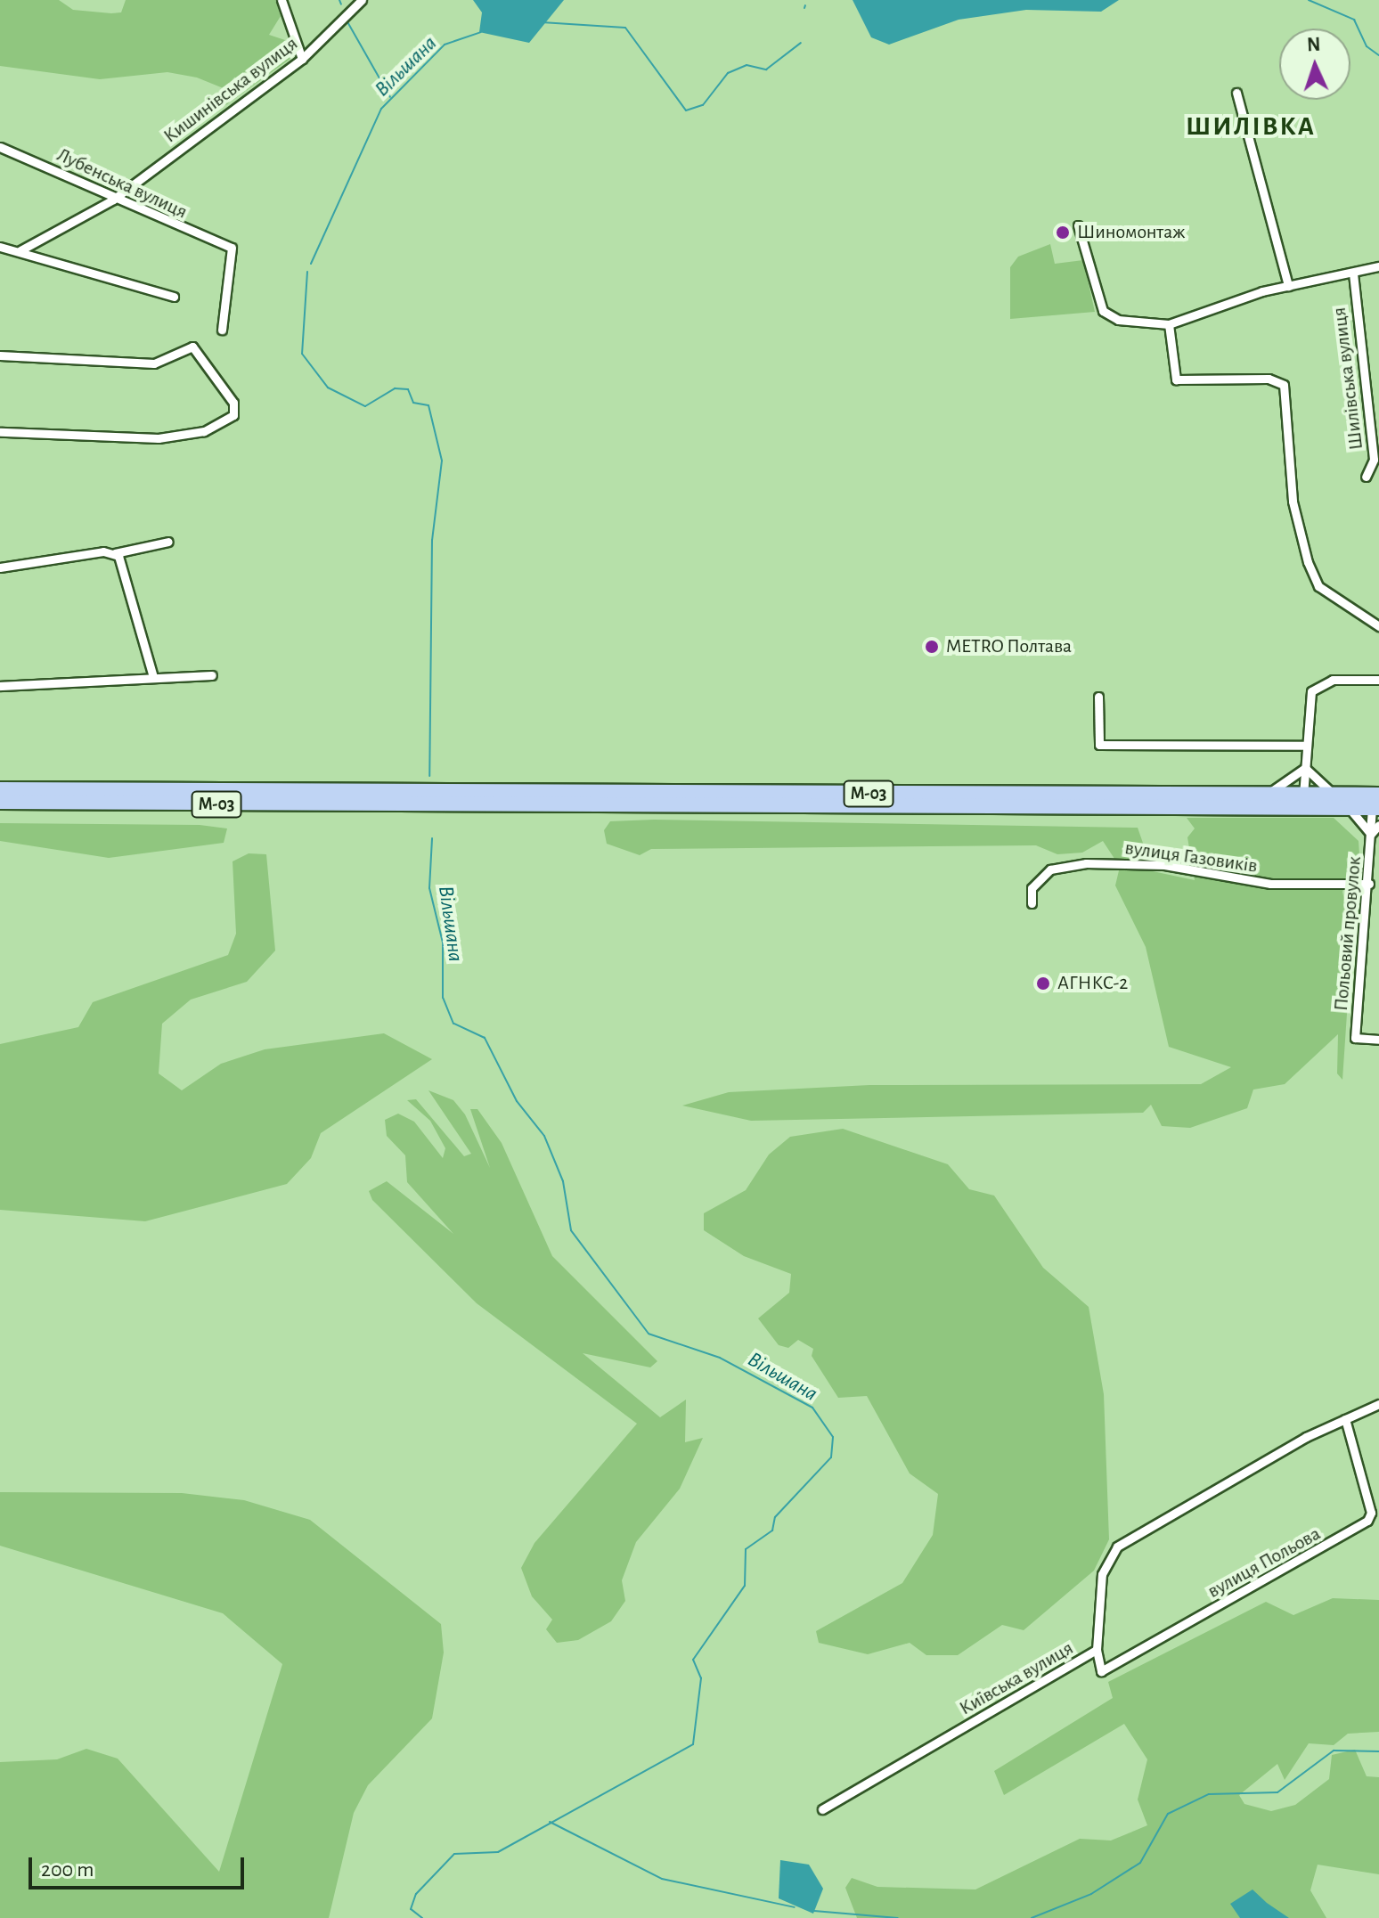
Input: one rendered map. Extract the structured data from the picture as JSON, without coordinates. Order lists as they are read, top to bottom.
{
  "streets": {
    "highway": ["М-03"],
    "street": [
      "Кишинівська вулиця",
      "Лубенська вулиця",
      "Шилівська вулиця",
      "вулиця Газовиків",
      "Польовий провулок",
      "вулиця Польова",
      "Київська вулиця"
    ]
  },
  "crossings": [
    ["Кишинівська вулиця", "Лубенська вулиця"],
    ["М-03", "Польовий провулок"],
    ["вулиця Газовиків", "Польовий провулок"],
    ["вулиця Польова", "Київська вулиця"]
  ],
  "districts": ["ШИЛІВКА"],
  "water": ["Вільшана"],
  "places": ["Шиномонтаж", "METRO Полтава", "АГНКС-2"],
  "scale_bar": "200 m",
  "north": "top"
}
